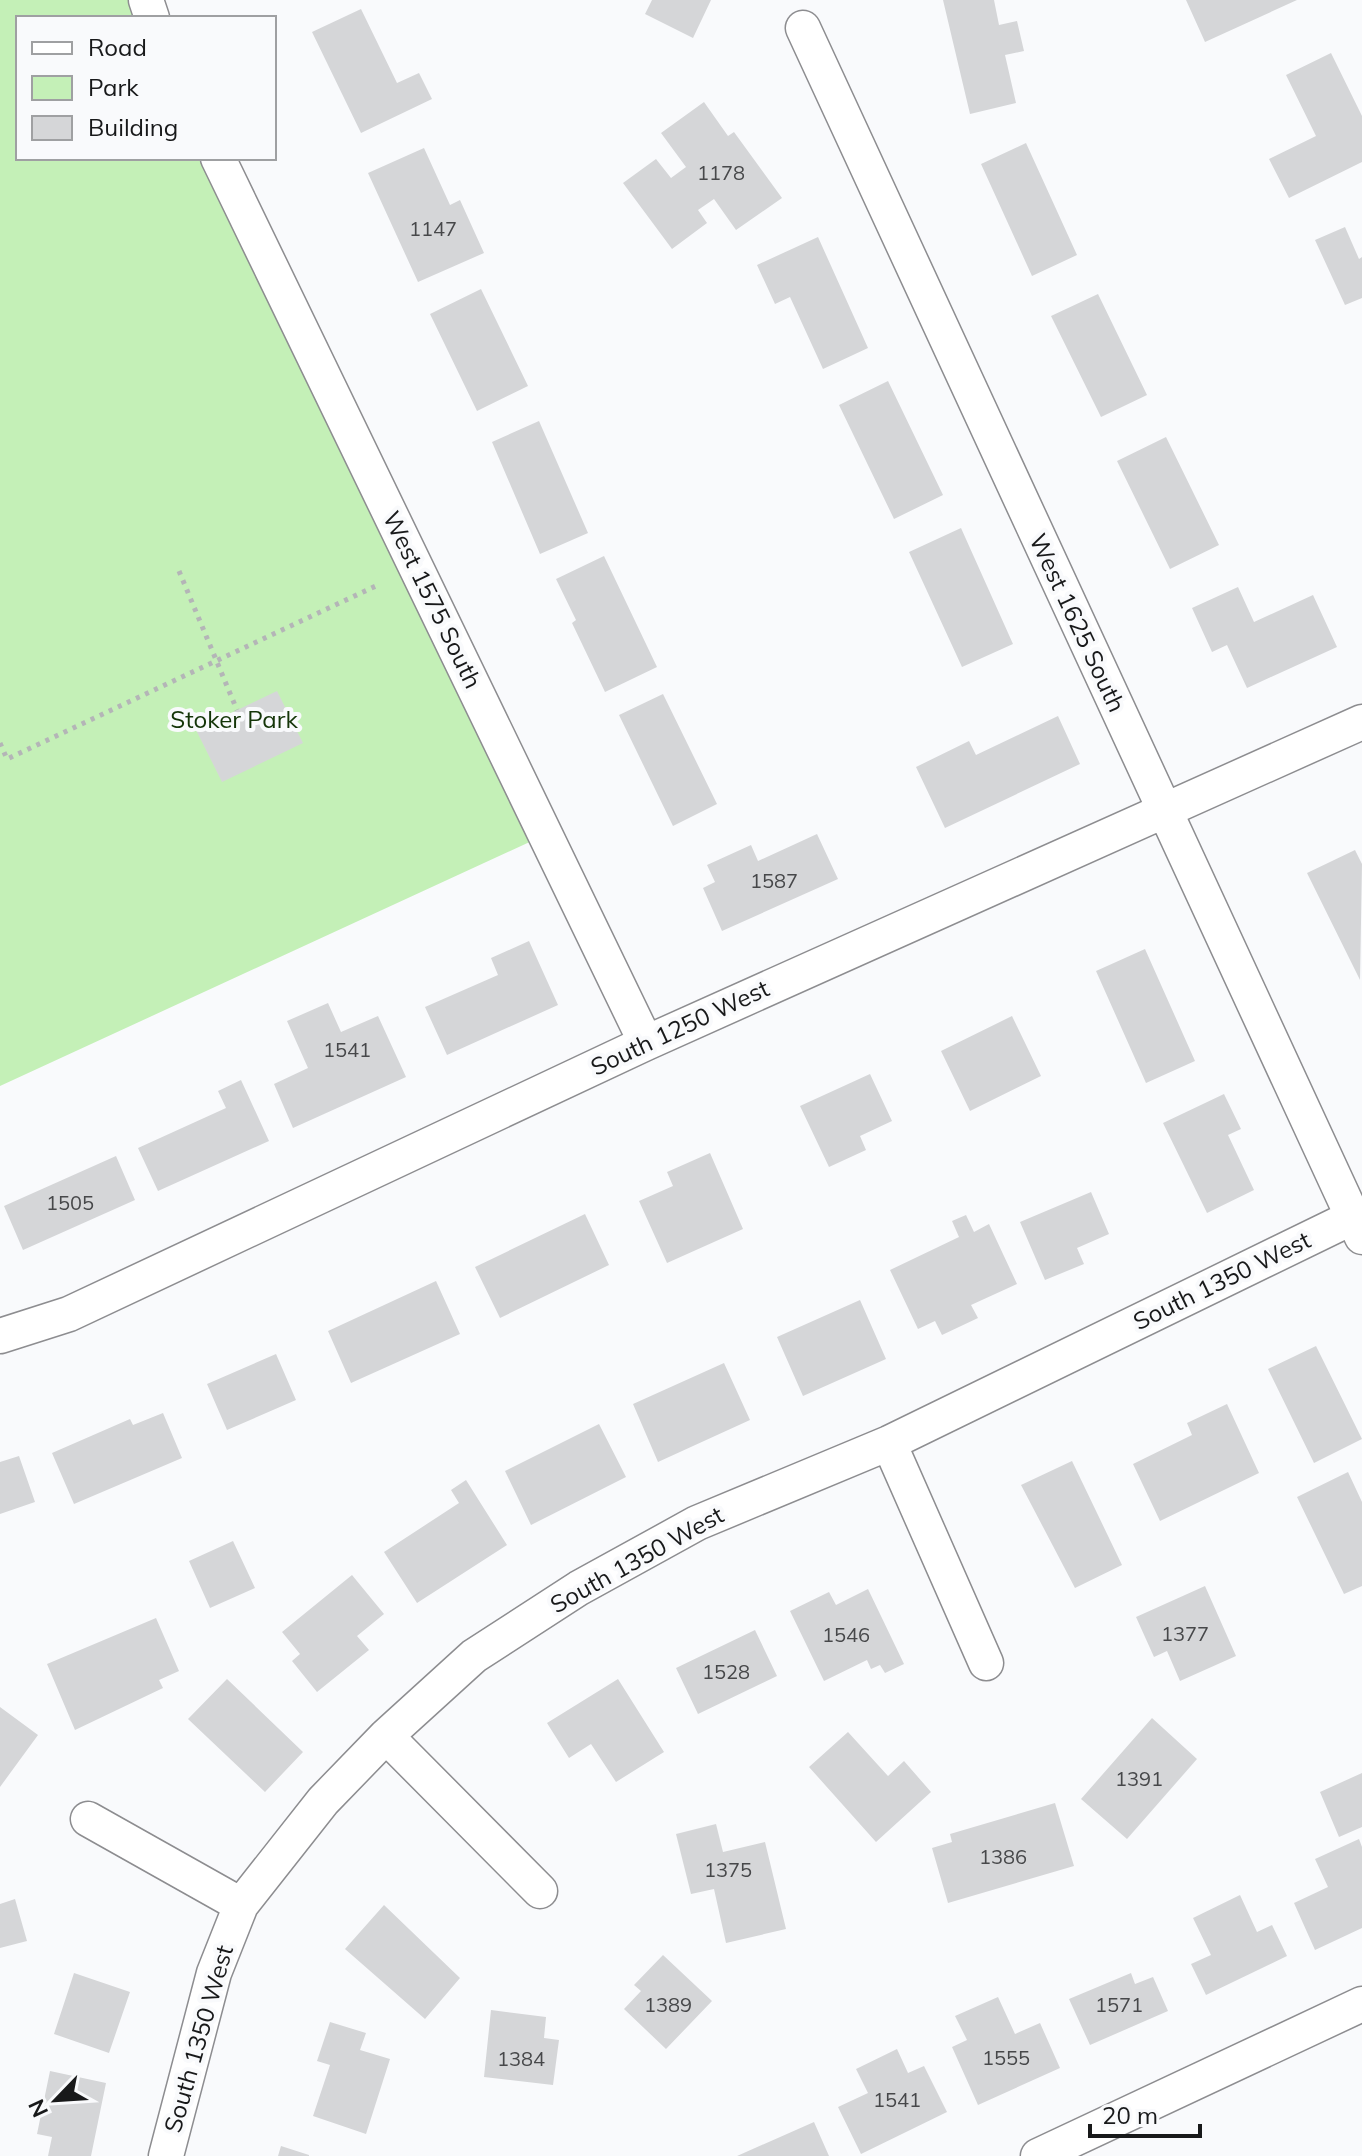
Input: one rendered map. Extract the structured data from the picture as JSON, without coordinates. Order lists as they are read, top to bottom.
{
  "streets": {
    "street": [
      "West 1575 South",
      "West 1625 South",
      "South 1250 West",
      "South 1350 West"
    ]
  },
  "crossings": [
    ["West 1575 South", "South 1250 West"],
    ["West 1625 South", "South 1250 West"],
    ["West 1625 South", "South 1350 West"]
  ],
  "parks": ["Stoker Park"],
  "house_numbers": [
    "1178",
    "1147",
    "1587",
    "1541",
    "1505",
    "1377",
    "1546",
    "1528",
    "1391",
    "1386",
    "1375",
    "1389",
    "1571",
    "1555",
    "1384",
    "1541"
  ],
  "legend": ["Road", "Park", "Building"],
  "scale_bar": "20 m",
  "north": "bottom left"
}
